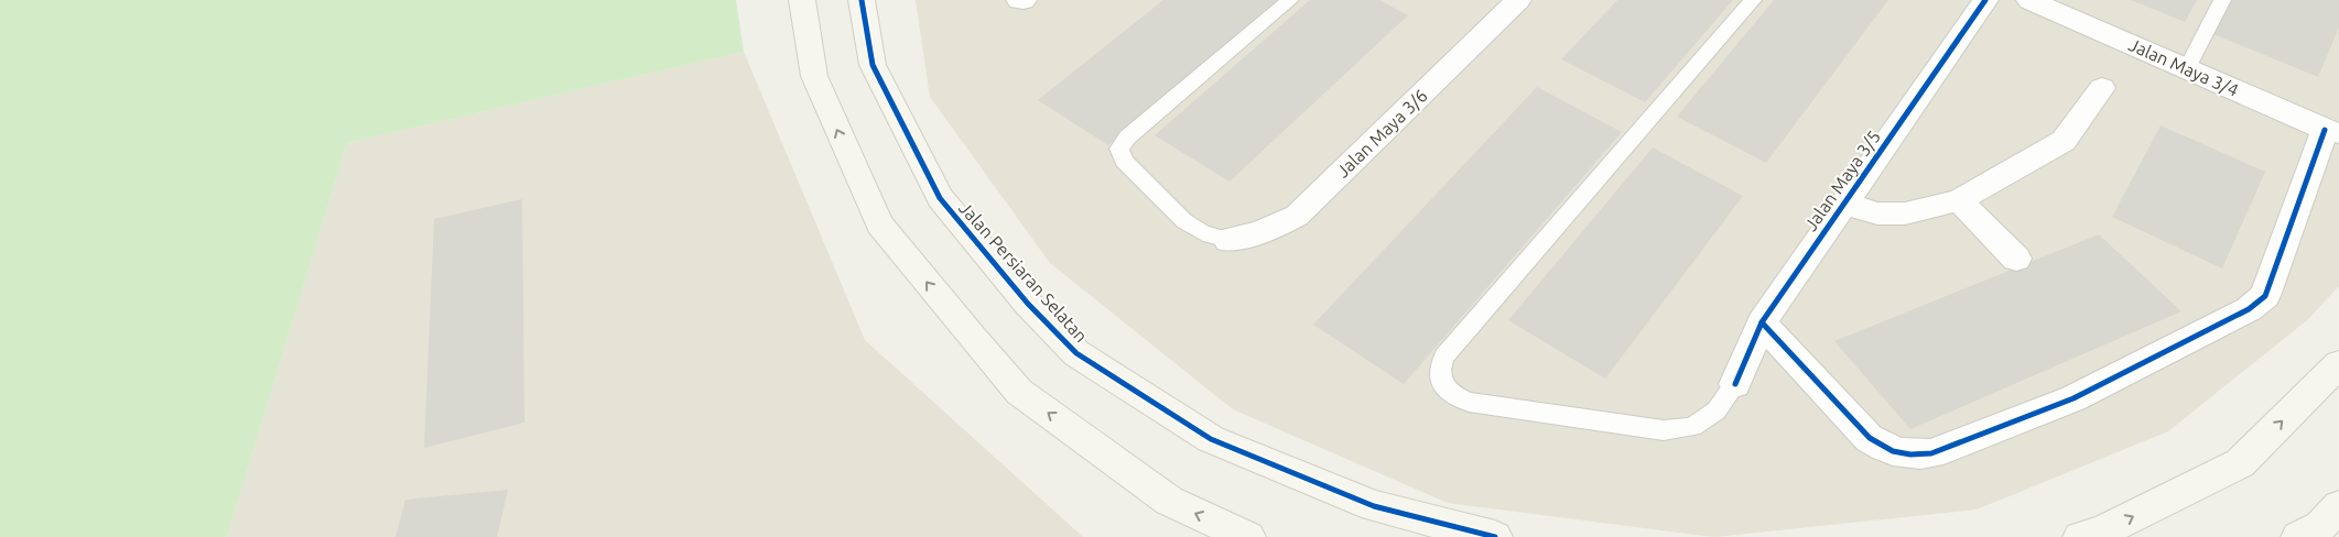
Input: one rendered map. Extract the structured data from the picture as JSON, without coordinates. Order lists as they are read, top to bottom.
{
  "streets": {
    "street": [
      "Jalan Maya 3/4",
      "Jalan Maya 3/6",
      "Jalan Maya 3/5",
      "Jalan Persiaran Selatan"
    ]
  }
}
